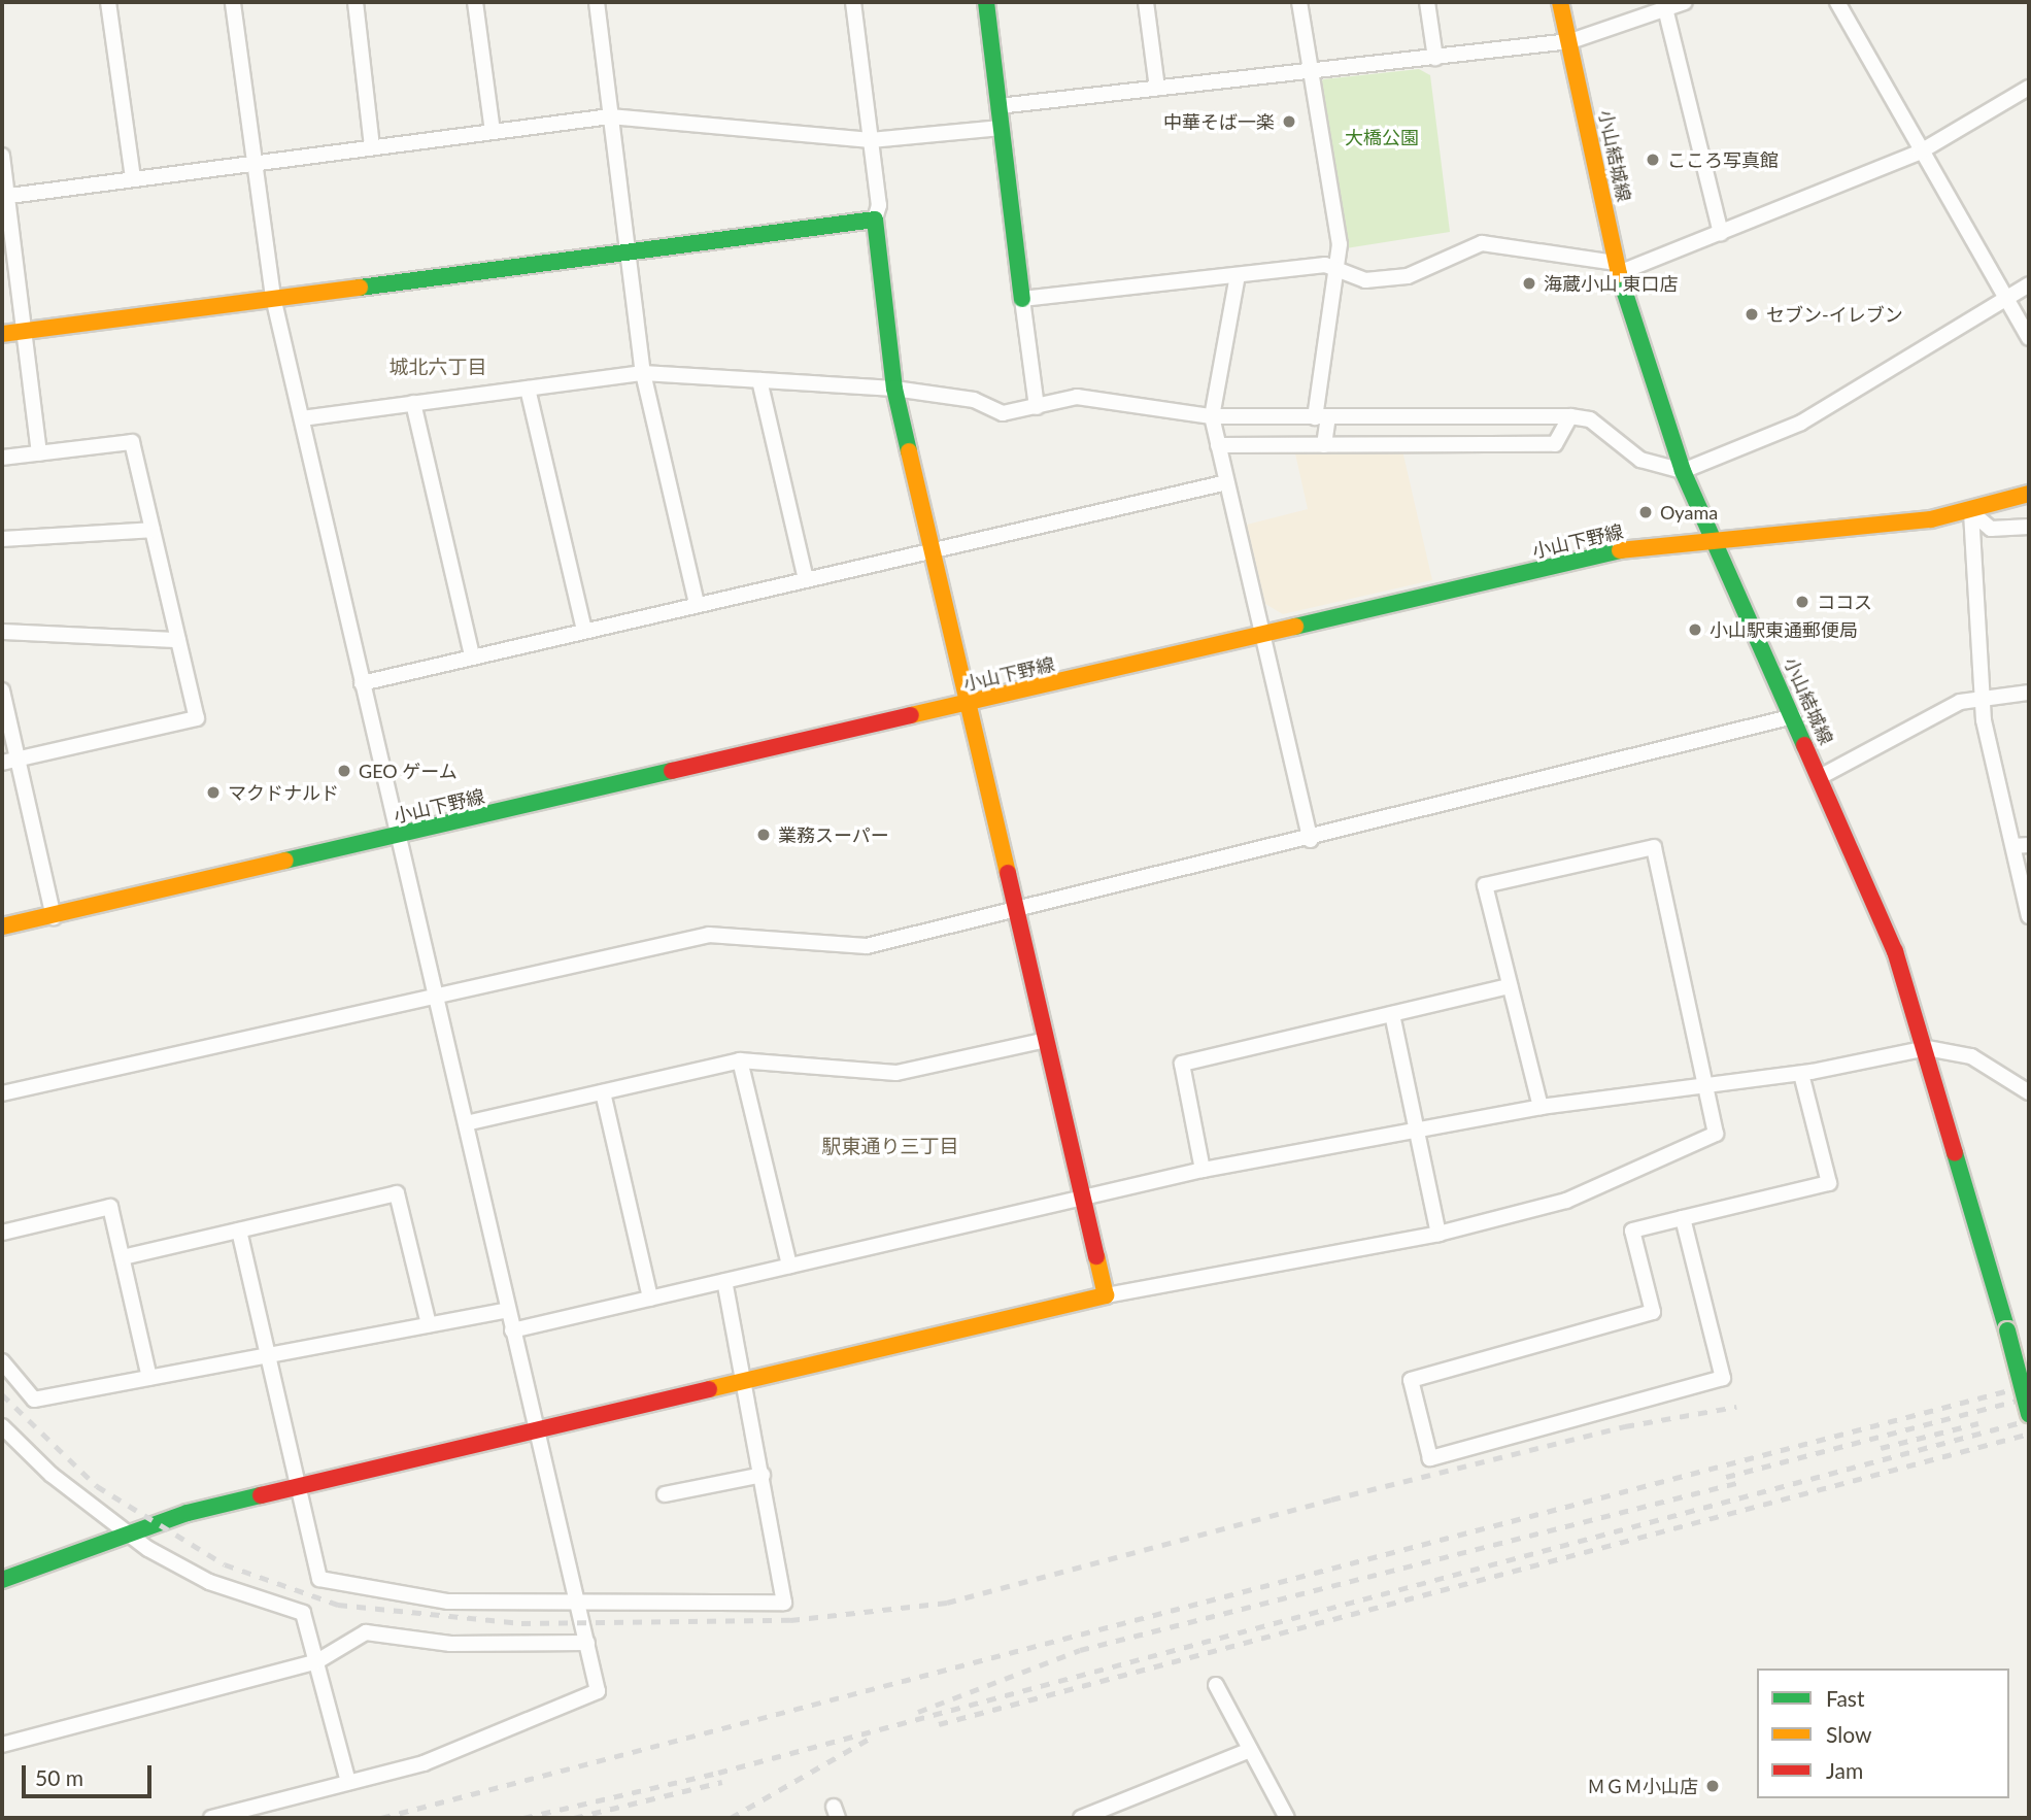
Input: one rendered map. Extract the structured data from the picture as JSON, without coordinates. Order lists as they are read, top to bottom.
{
  "streets": {
    "main road": ["小山結城線", "小山下野線"]
  },
  "crossings": [
    ["小山結城線", "小山下野線"]
  ],
  "districts": ["城北六丁目", "駅東通り三丁目"],
  "parks": ["大橋公園"],
  "places": [
    "中華そば一楽",
    "こころ写真館",
    "海蔵小山 東口店",
    "セブン-イレブン",
    "Oyama",
    "ココス",
    "小山駅東通郵便局",
    "GEO ゲーム",
    "マクドナルド",
    "業務スーパー",
    "ＭＧＭ小山店"
  ],
  "legend": ["Fast", "Slow", "Jam"],
  "scale_bar": "50 m"
}
